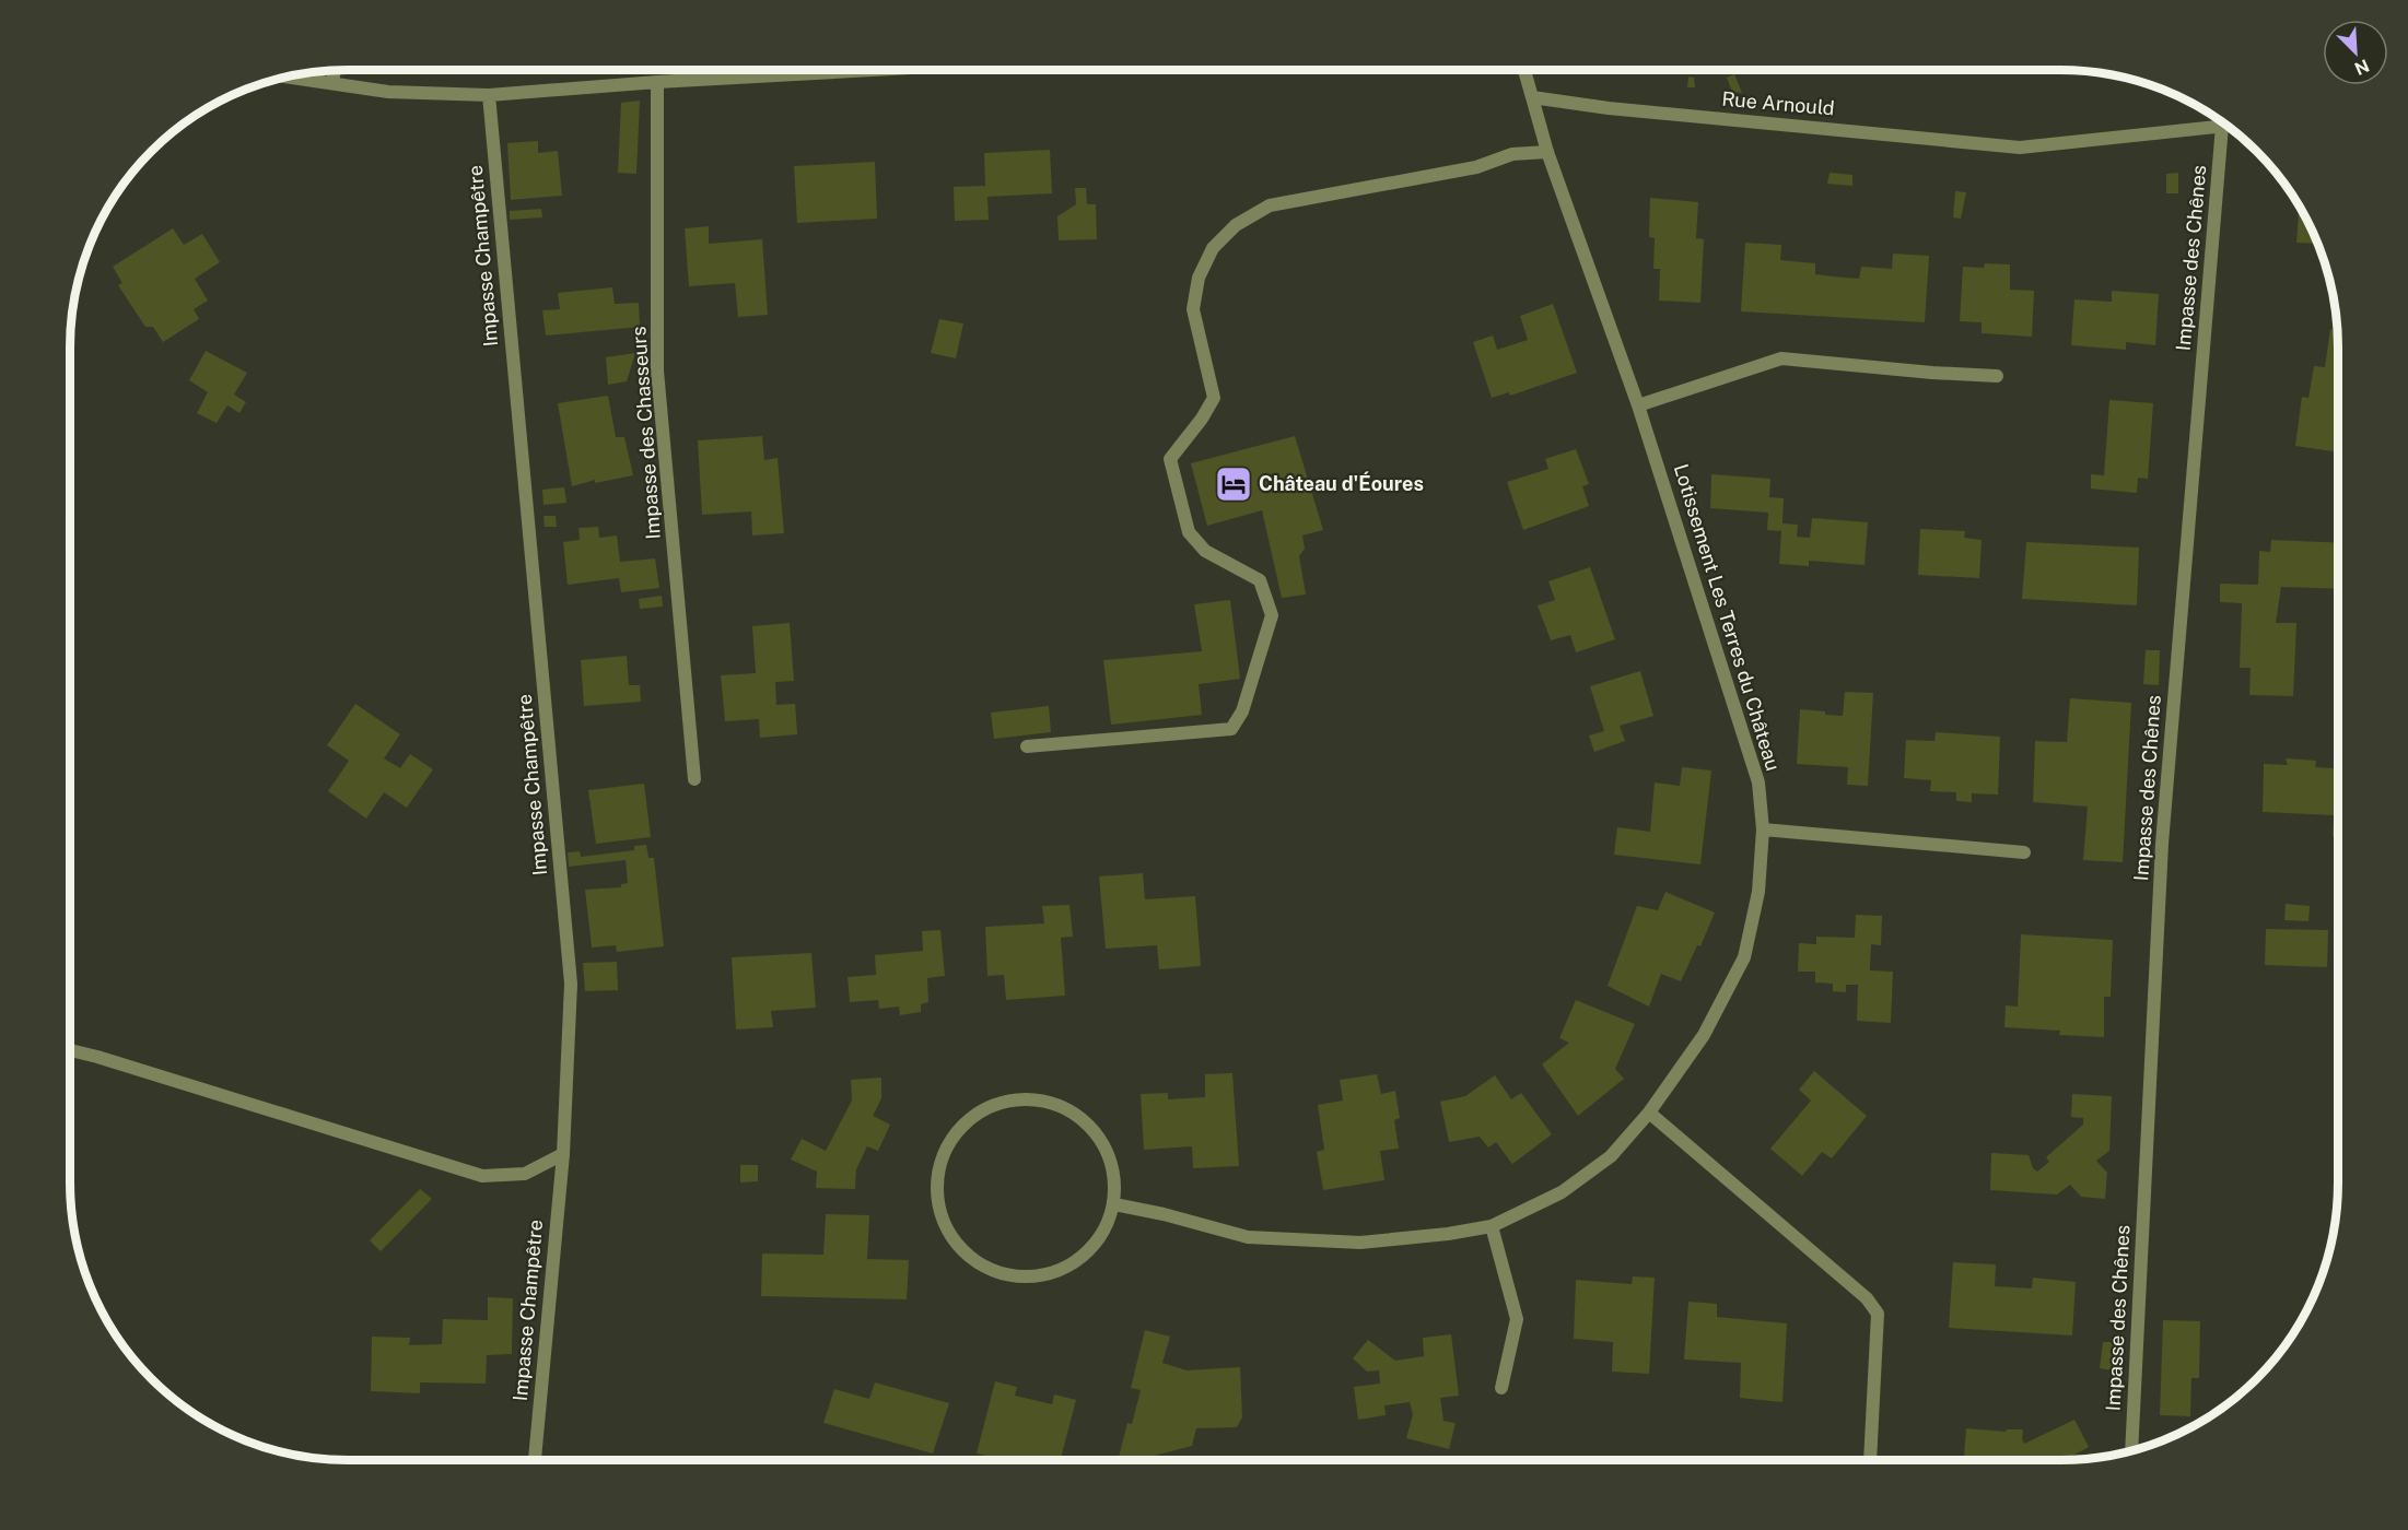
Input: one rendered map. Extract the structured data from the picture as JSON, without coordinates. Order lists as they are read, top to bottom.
{
  "streets": {
    "street": [
      "Rue Arnould",
      "Impasse Champêtre",
      "Impasse des Chênes",
      "Impasse des Chasseurs",
      "Lotissement Les Terres du Château"
    ]
  },
  "crossings": [
    ["Rue Arnould", "Lotissement Les Terres du Château"]
  ],
  "places": {
    "hotel": ["Château d'Éoures"]
  },
  "north": "bottom right"
}
